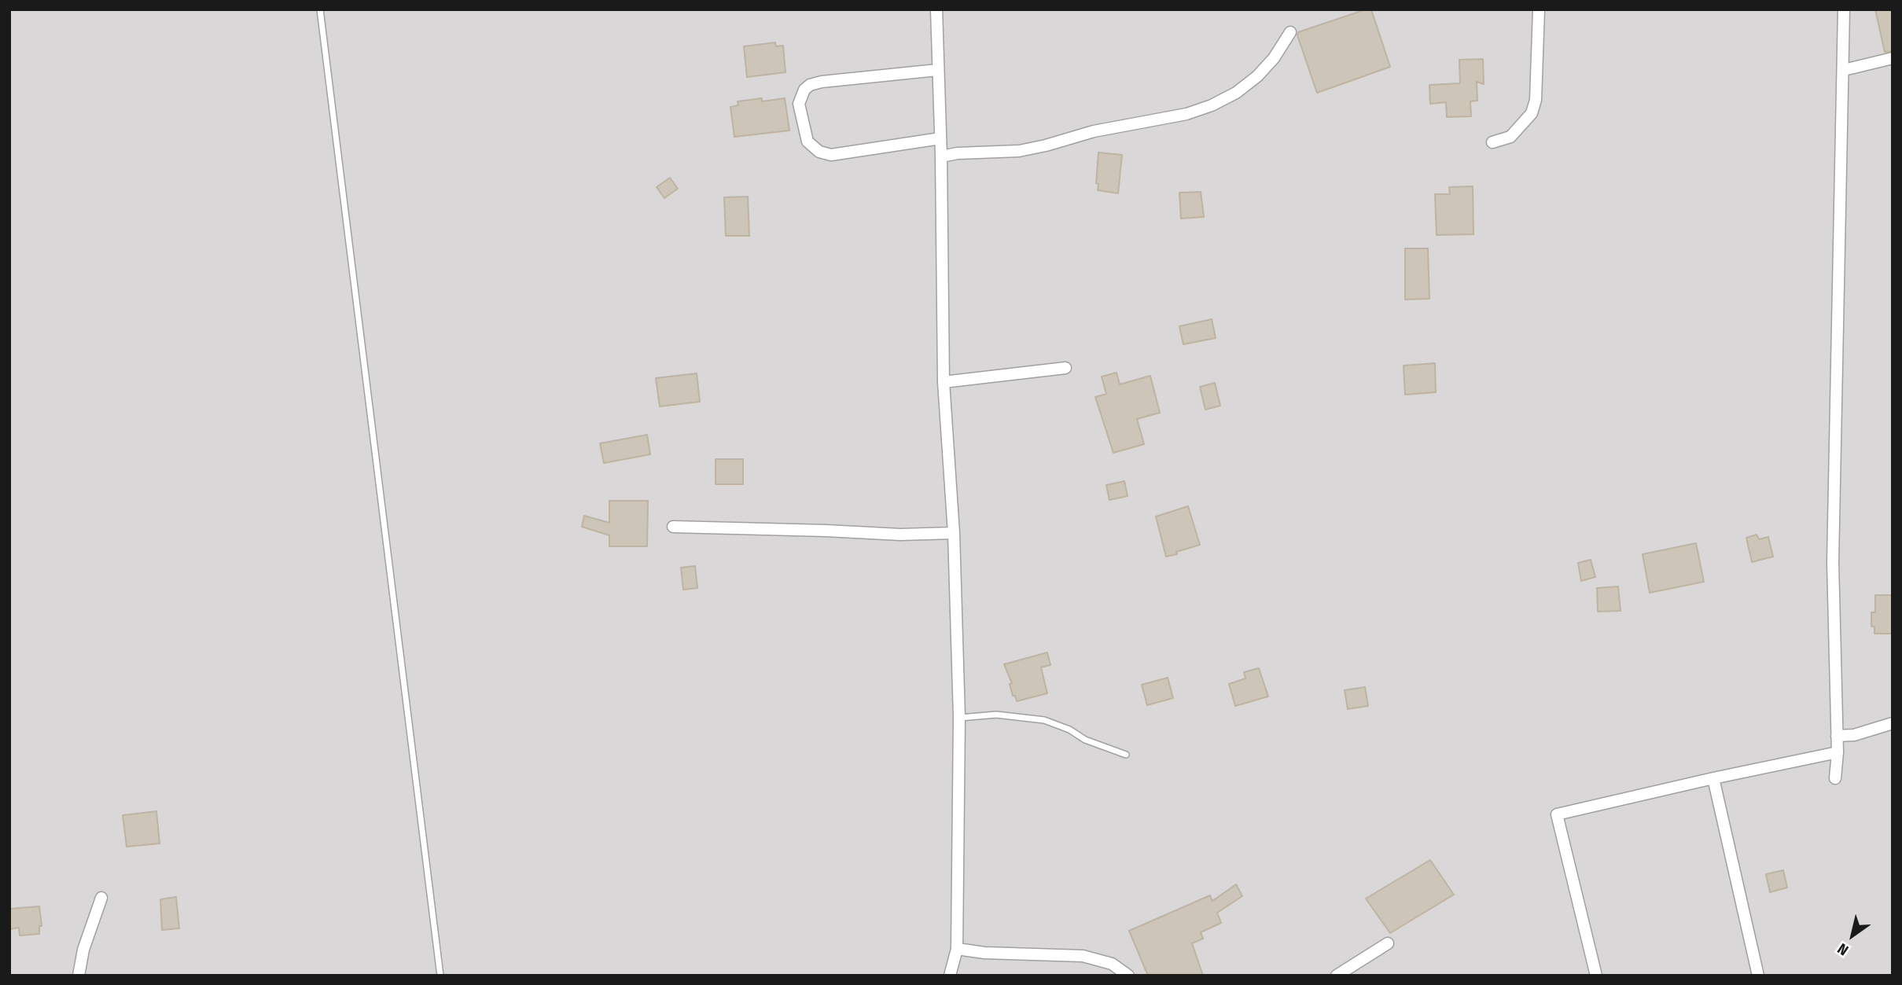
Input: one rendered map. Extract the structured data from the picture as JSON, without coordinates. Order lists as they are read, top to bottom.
{
  "north": "bottom left"
}
